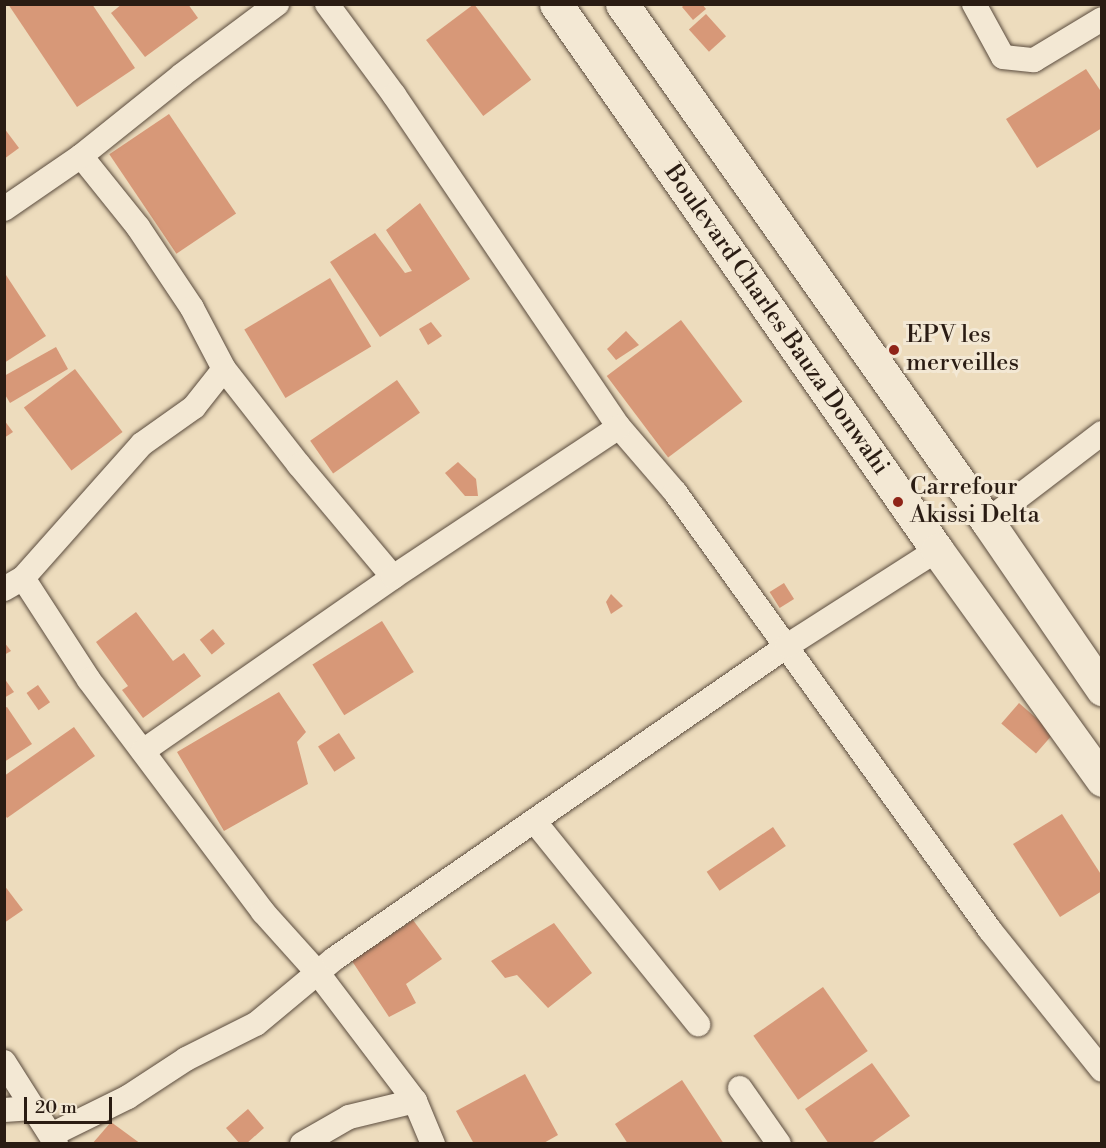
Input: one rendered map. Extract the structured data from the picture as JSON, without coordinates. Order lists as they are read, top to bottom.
{
  "streets": {
    "main road": ["Boulevard Charles Bauza Donwahi"]
  },
  "places": ["EPV les merveilles", "Carrefour Akissi Delta"],
  "scale_bar": "20 m"
}
